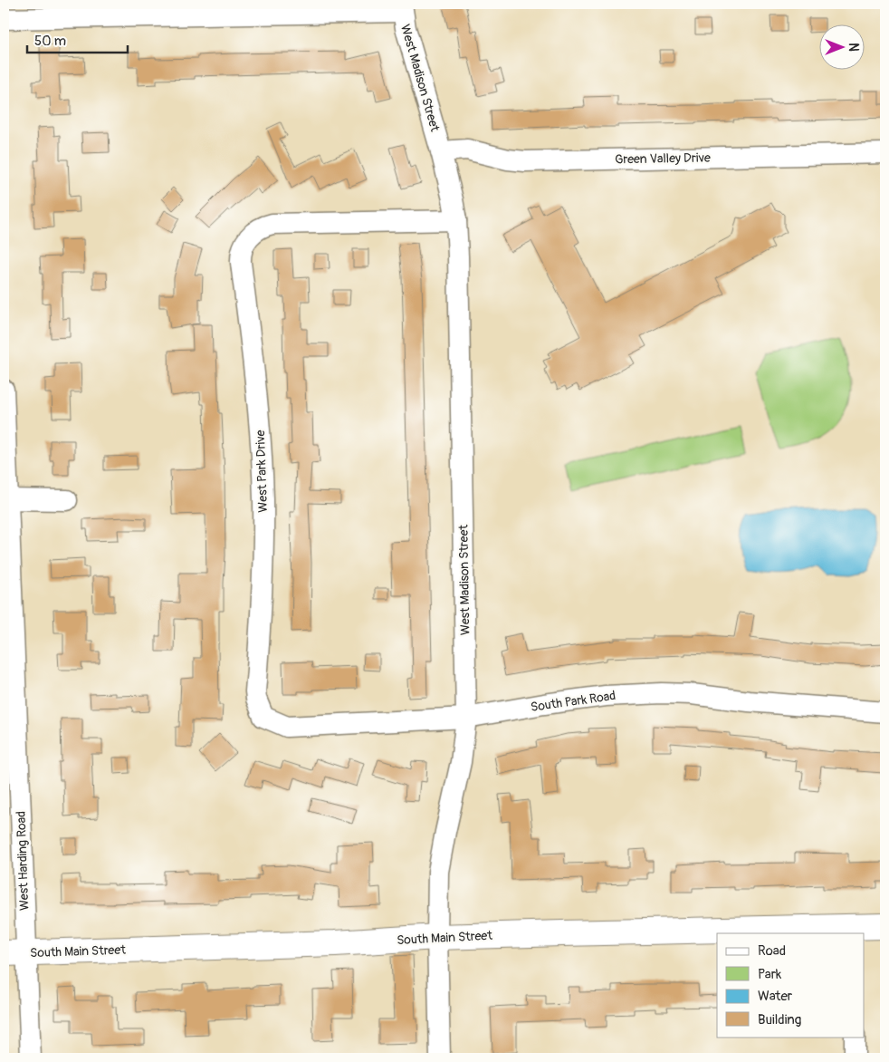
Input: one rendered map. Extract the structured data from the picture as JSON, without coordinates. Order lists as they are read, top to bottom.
{
  "streets": {
    "main road": ["South Main Street"],
    "street": [
      "West Madison Street",
      "Green Valley Drive",
      "West Park Drive",
      "South Park Road",
      "West Harding Road"
    ]
  },
  "crossings": [
    ["West Madison Street", "Green Valley Drive"],
    ["West Madison Street", "West Park Drive"],
    ["West Madison Street", "South Park Road"],
    ["West Madison Street", "South Main Street"],
    ["West Park Drive", "South Park Road"],
    ["West Harding Road", "South Main Street"]
  ],
  "legend": [
    "Road",
    "Park",
    "Water",
    "Building"
  ],
  "scale_bar": "50 m",
  "north": "right"
}
